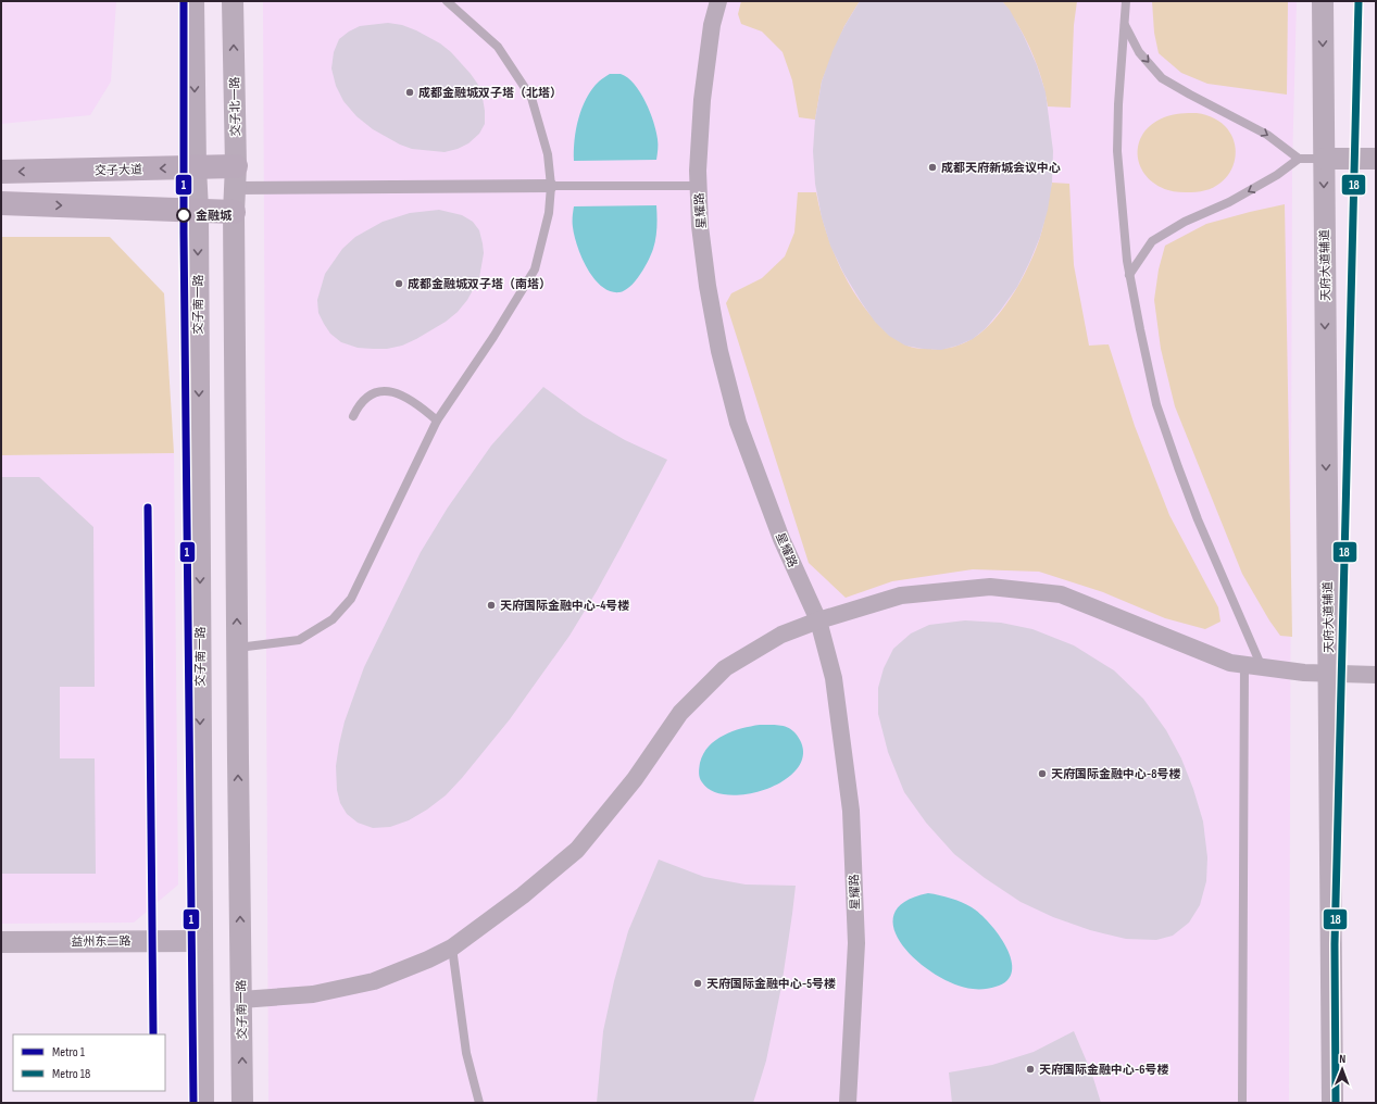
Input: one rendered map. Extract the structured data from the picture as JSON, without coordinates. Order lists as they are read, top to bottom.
{
  "streets": {
    "main road": ["交子大道"],
    "street": [
      "交子北一路",
      "星耀路",
      "天府大道辅道",
      "交子南一路",
      "益州东二路"
    ]
  },
  "crossings": [
    ["交子北一路", "交子大道"],
    ["交子北一路", "交子南一路"],
    ["交子南一路", "益州东二路"]
  ],
  "one_way": ["天府大道辅道"],
  "places": [
    "成都金融城双子塔（北塔）",
    "成都天府新城会议中心",
    "金融城",
    "成都金融城双子塔（南塔）",
    "天府国际金融中心-4号楼",
    "天府国际金融中心-8号楼",
    "天府国际金融中心-5号楼",
    "天府国际金融中心-6号楼"
  ],
  "lines": ["metro line 1", "metro line 18"],
  "legend": ["Metro 1", "Metro 18"],
  "north": "top"
}
